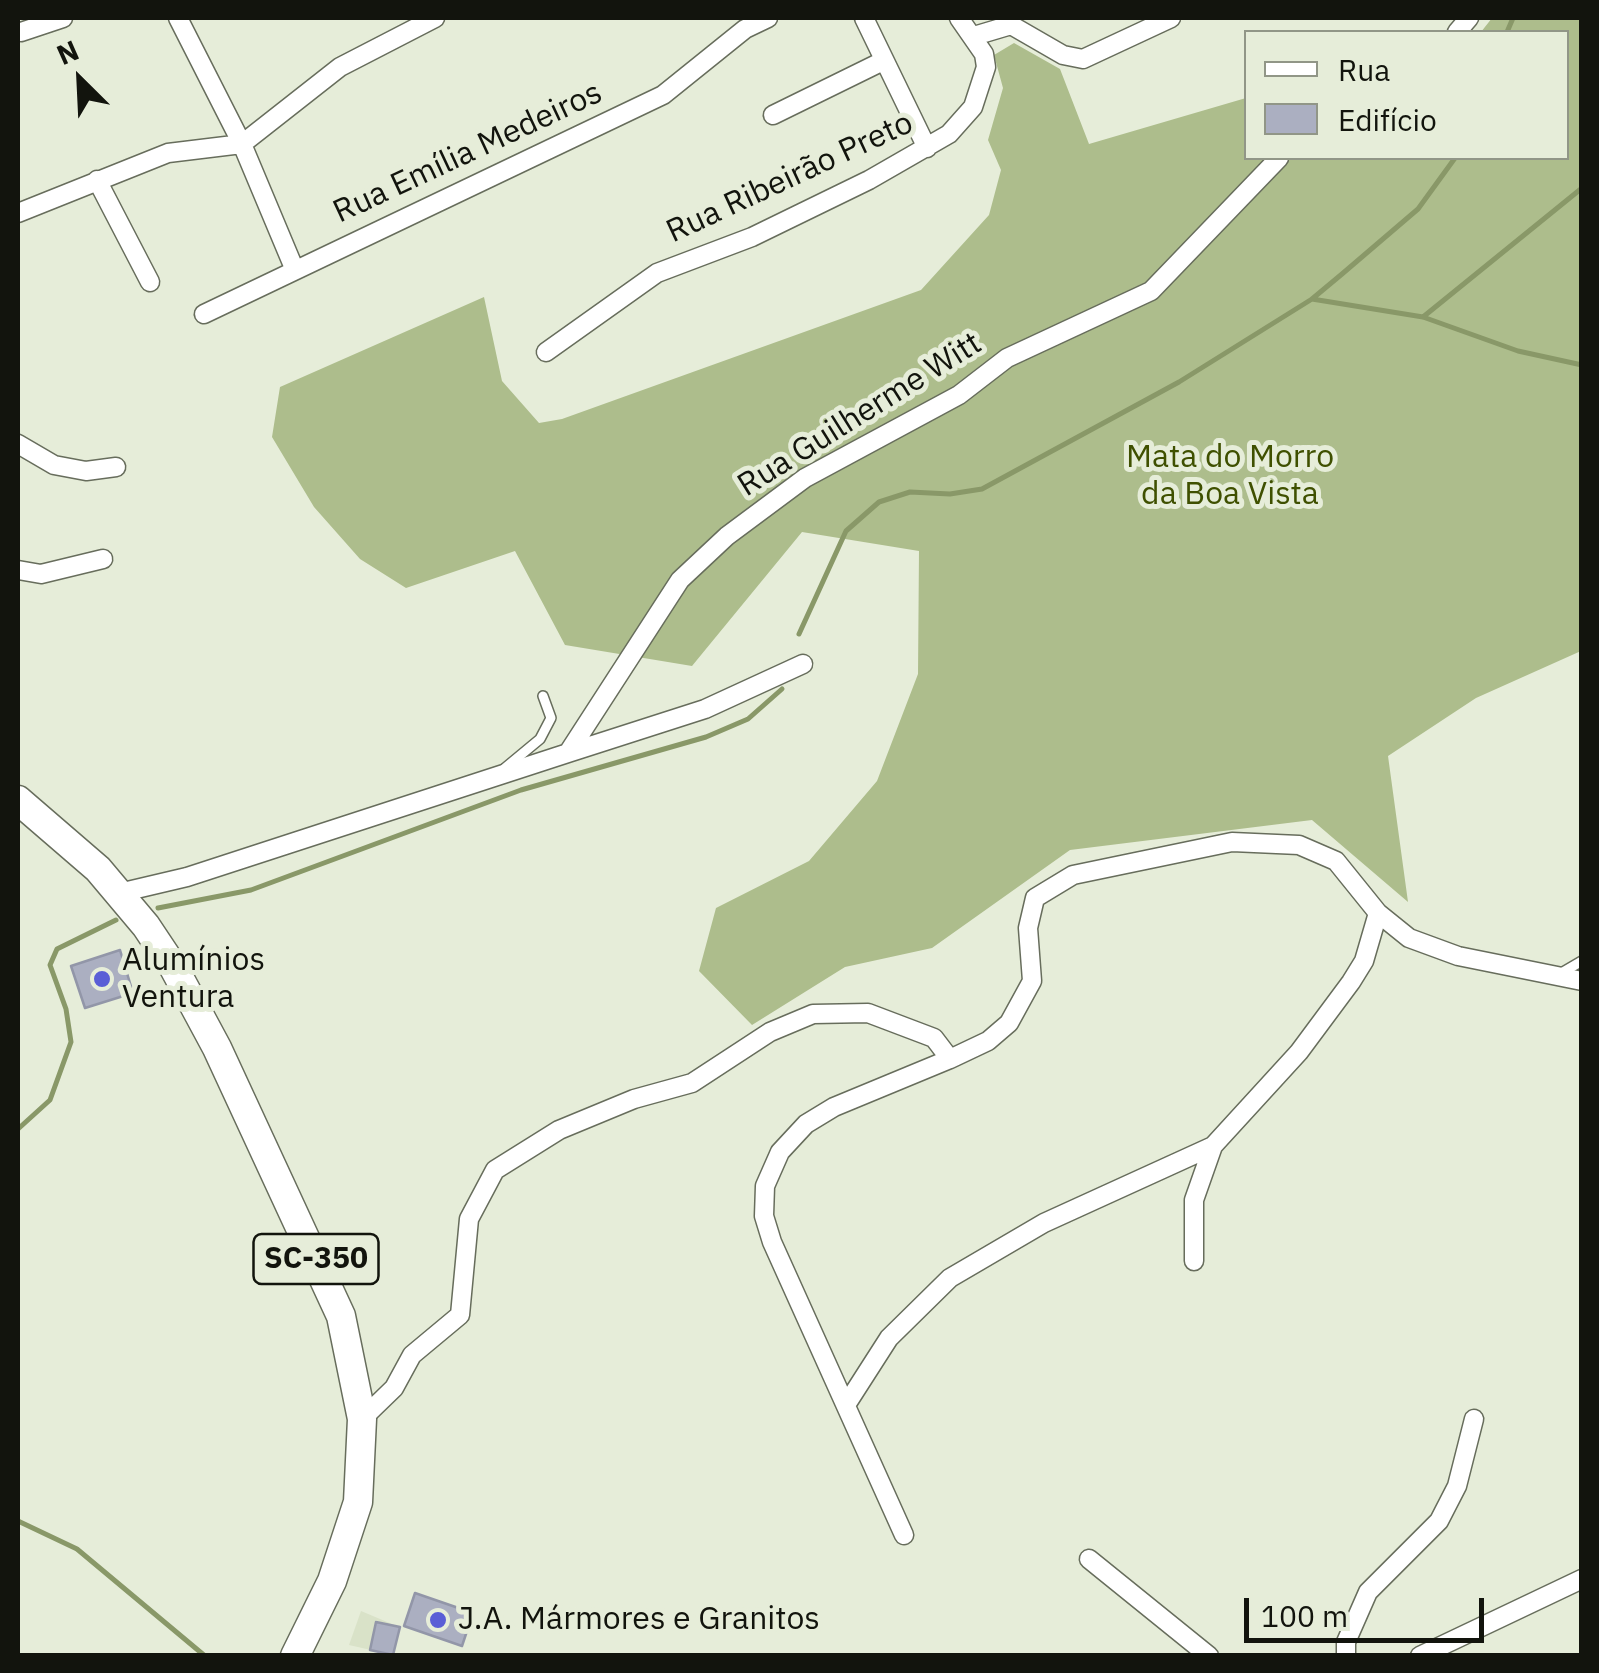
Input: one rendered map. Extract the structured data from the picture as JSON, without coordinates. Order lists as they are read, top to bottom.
{
  "streets": {
    "main road": ["SC-350"],
    "street": ["Rua Emília Medeiros", "Rua Ribeirão Preto", "Rua Guilherme Witt"]
  },
  "parks": ["Mata do Morro da Boa Vista"],
  "places": ["Alumínios Ventura", "J.A. Mármores e Granitos"],
  "legend": ["Rua", "Edifício"],
  "scale_bar": "100 m",
  "north": "top left"
}
